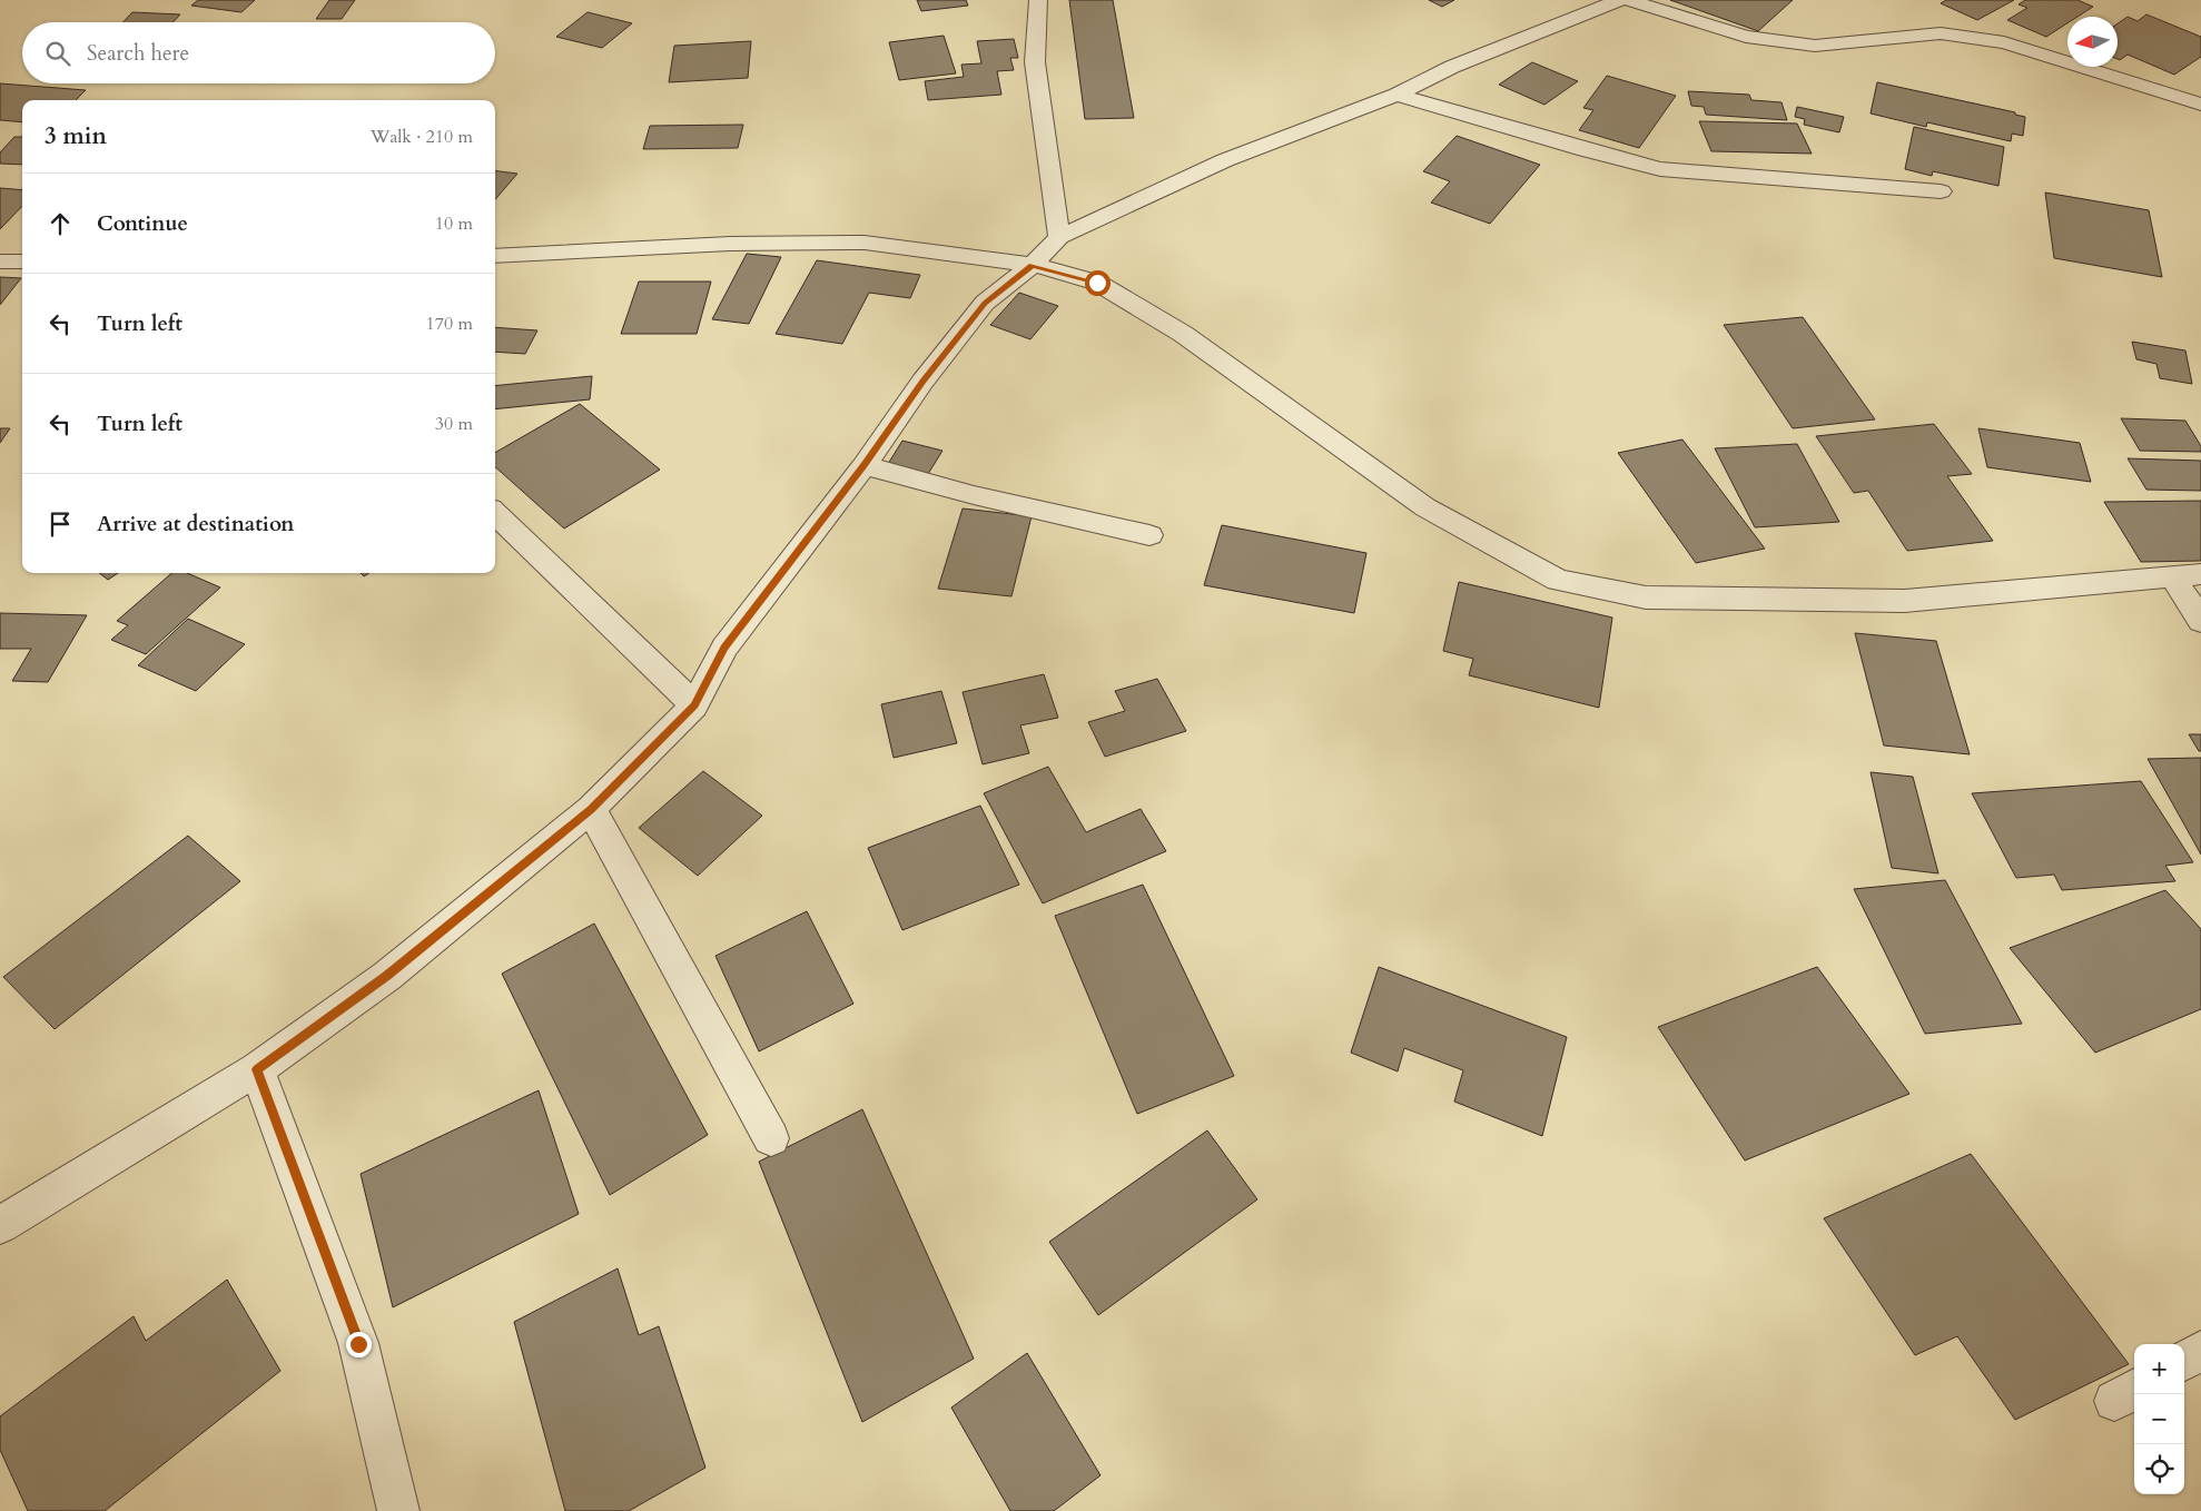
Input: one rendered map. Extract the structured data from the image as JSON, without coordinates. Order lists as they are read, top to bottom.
{
  "north": "left",
  "page": {
    "search": "Search here",
    "heading": ["3 min", "Walk · 210 m"],
    "list": [
      ["Continue", "10 m"],
      ["Turn left", "170 m"],
      ["Turn left", "30 m"],
      "Arrive at destination"
    ],
    "map_buttons": ["+", "−"]
  }
}
